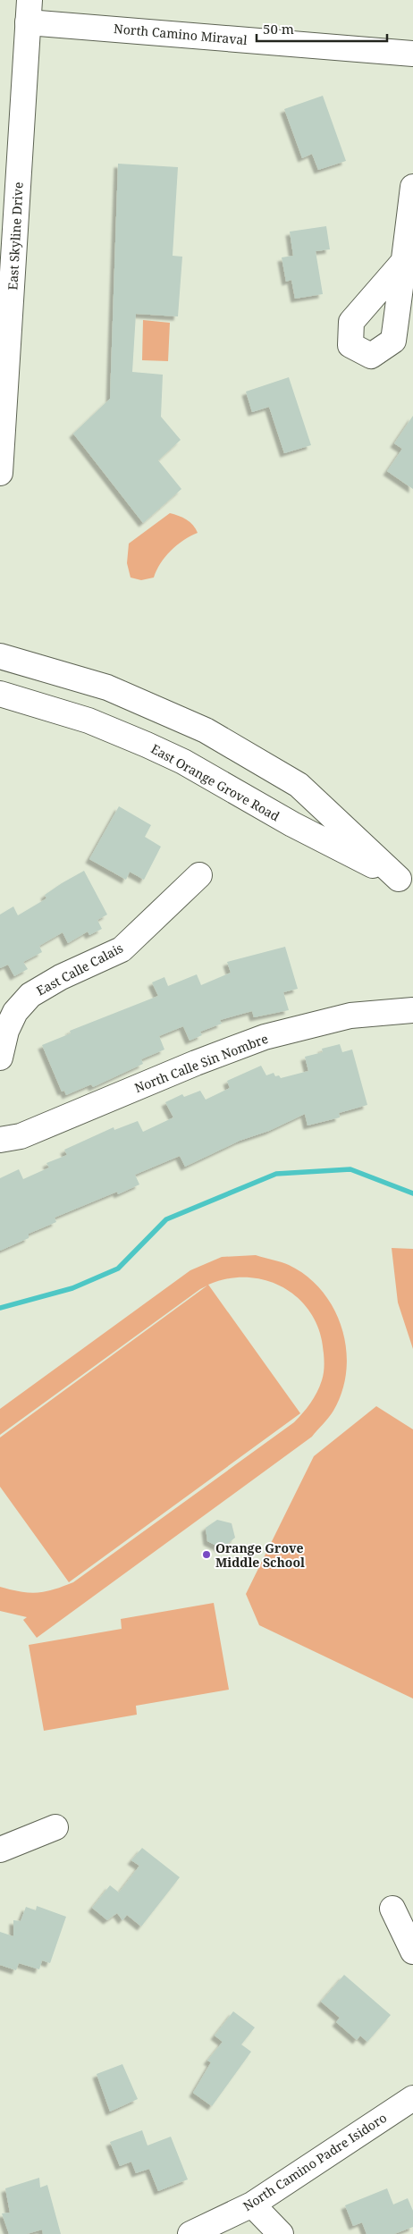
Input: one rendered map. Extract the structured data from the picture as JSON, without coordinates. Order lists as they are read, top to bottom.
{
  "streets": {
    "street": [
      "North Camino Miraval",
      "East Skyline Drive",
      "East Orange Grove Road",
      "East Calle Calais",
      "North Calle Sin Nombre",
      "North Camino Padre Isidoro"
    ]
  },
  "crossings": [
    ["North Camino Miraval", "East Skyline Drive"]
  ],
  "places": ["Orange Grove Middle School"],
  "scale_bar": "50 m"
}
